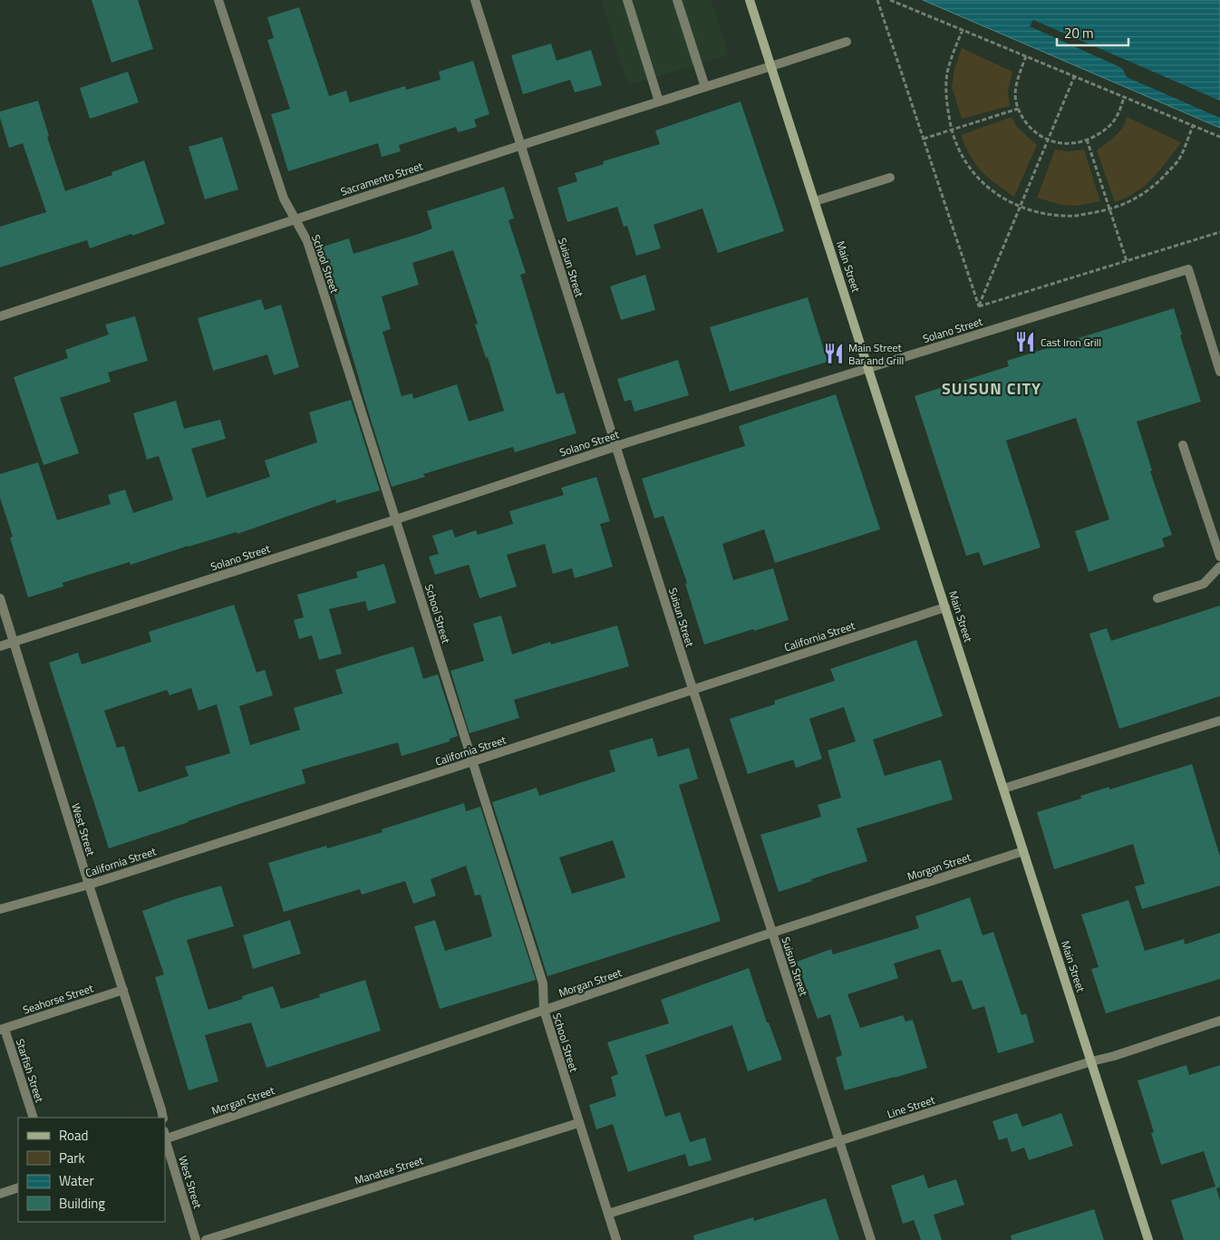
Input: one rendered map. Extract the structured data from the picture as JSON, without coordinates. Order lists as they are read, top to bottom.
{
  "streets": {
    "main road": ["Main Street"],
    "street": [
      "Sacramento Street",
      "School Street",
      "Suisun Street",
      "Solano Street",
      "California Street",
      "West Street",
      "Morgan Street",
      "Seahorse Street",
      "Starfish Street",
      "Line Street",
      "Manatee Street"
    ]
  },
  "crossings": [
    ["Sacramento Street", "School Street"],
    ["Sacramento Street", "Main Street"],
    ["Sacramento Street", "Suisun Street"],
    ["School Street", "Solano Street"],
    ["School Street", "California Street"],
    ["School Street", "Morgan Street"],
    ["School Street", "Line Street"],
    ["School Street", "Manatee Street"],
    ["Main Street", "Solano Street"],
    ["Main Street", "California Street"],
    ["Main Street", "Morgan Street"],
    ["Main Street", "Line Street"],
    ["Suisun Street", "Solano Street"],
    ["Suisun Street", "California Street"],
    ["Suisun Street", "Morgan Street"],
    ["Suisun Street", "Line Street"],
    ["Solano Street", "West Street"],
    ["California Street", "West Street"],
    ["West Street", "Morgan Street"],
    ["West Street", "Seahorse Street"],
    ["Seahorse Street", "Starfish Street"]
  ],
  "districts": ["SUISUN CITY"],
  "places": {
    "restaurant": ["Cast Iron Grill", "Main Street Bar and Grill"]
  },
  "legend": [
    "Road",
    "Park",
    "Water",
    "Building"
  ],
  "scale_bar": "20 m"
}
